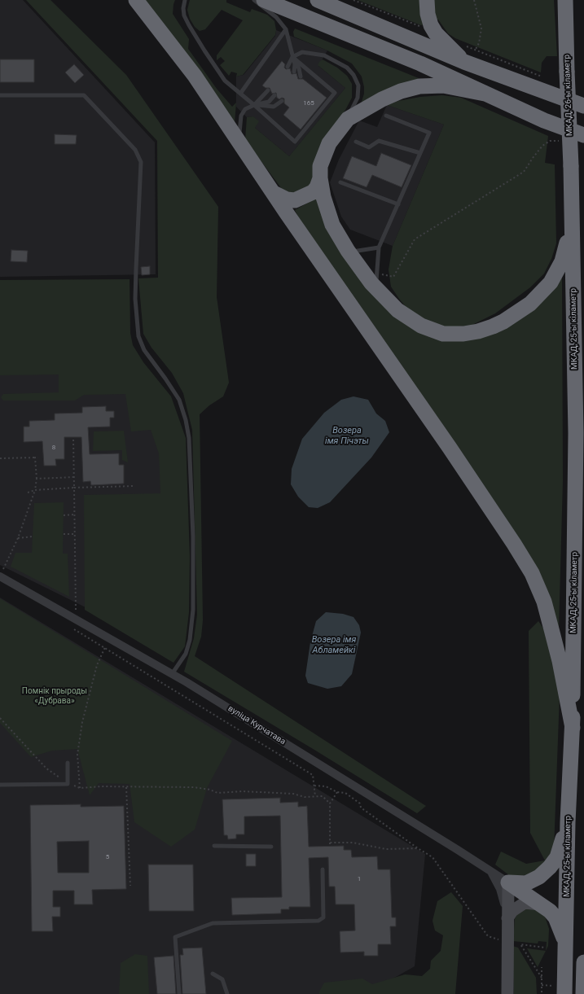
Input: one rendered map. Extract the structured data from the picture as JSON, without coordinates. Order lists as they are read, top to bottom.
{
  "streets": {
    "highway": ["МКАД, 26-ы кіламетр", "МКАД, 25-ы кіламетр"],
    "street": ["вуліца Курчатава"]
  },
  "crossings": [
    ["МКАД, 26-ы кіламетр", "МКАД, 25-ы кіламетр"]
  ],
  "water": ["Возера імя Пічэты", "Возера імя Абламейкі"],
  "parks": ["Помнік прыроды «Дубрава»"],
  "house_numbers": [
    "165",
    "8",
    "5",
    "1"
  ]
}
